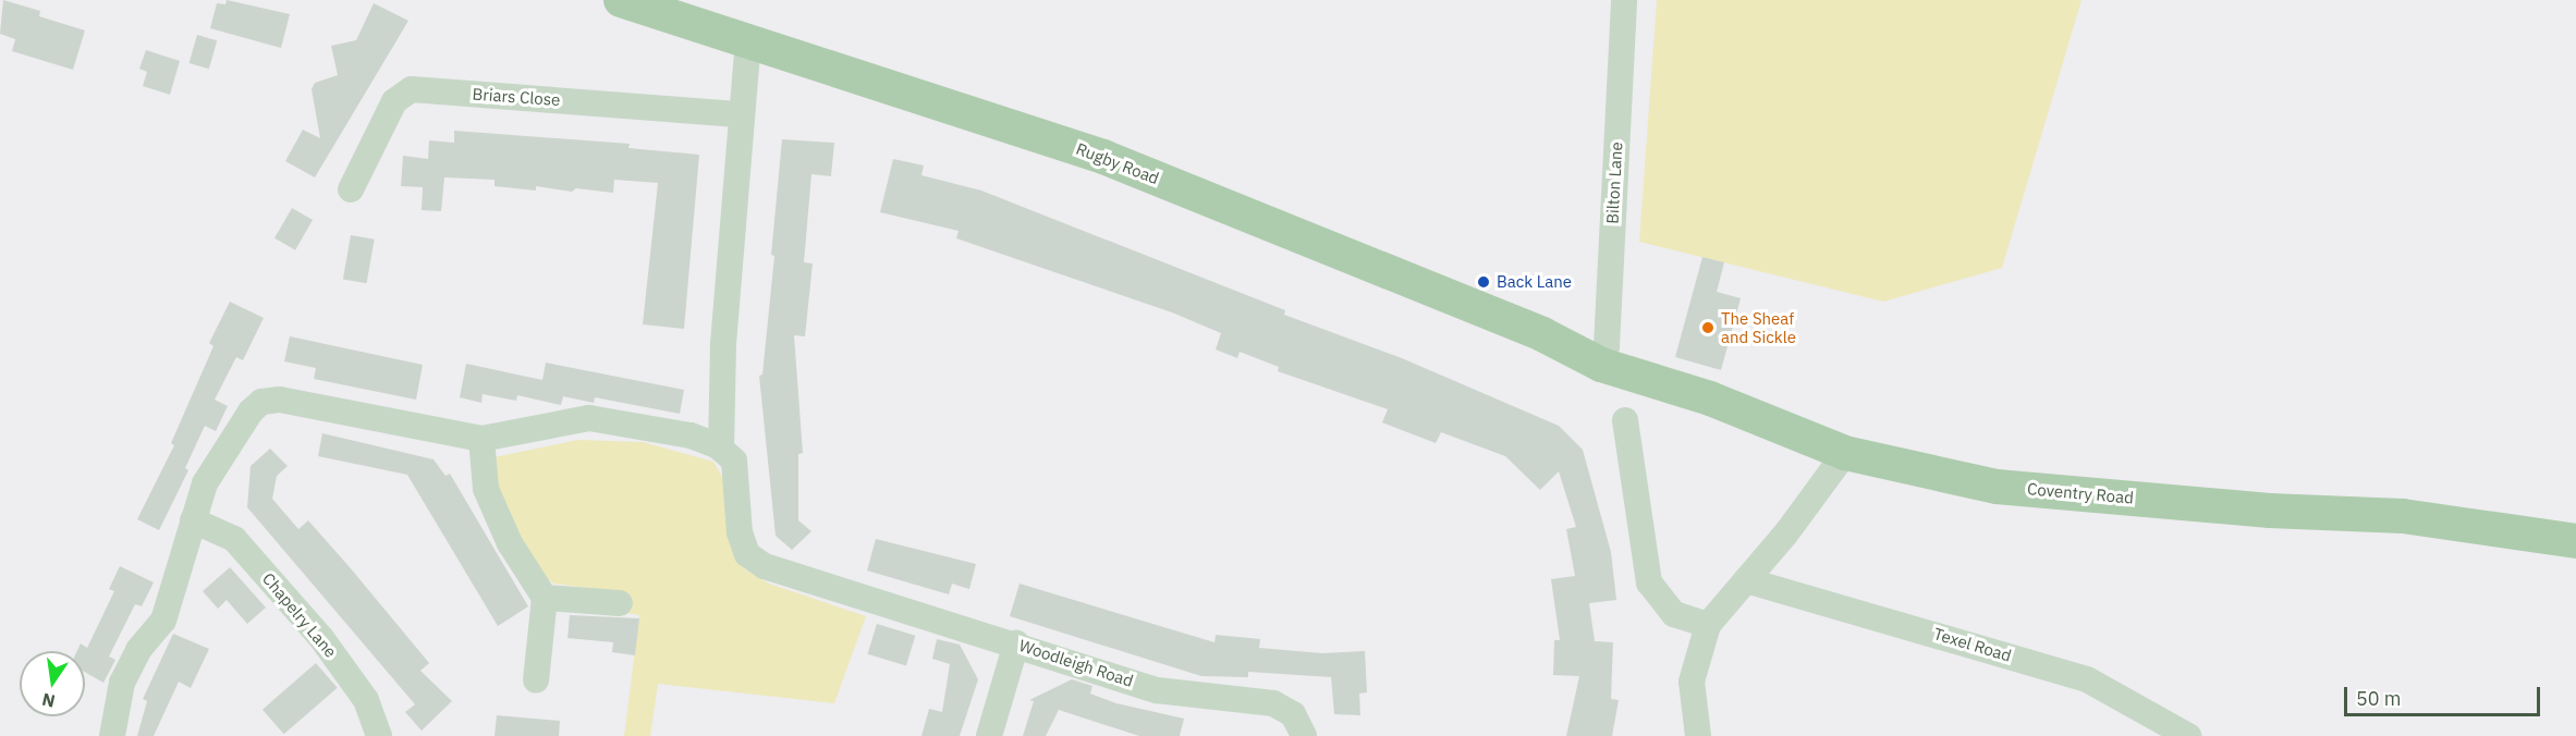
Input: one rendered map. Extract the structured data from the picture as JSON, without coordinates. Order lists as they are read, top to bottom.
{
  "streets": {
    "main road": ["Rugby Road", "Coventry Road"],
    "street": [
      "Briars Close",
      "Bilton Lane",
      "Chapelry Lane",
      "Texel Road",
      "Woodleigh Road"
    ]
  },
  "crossings": [
    ["Rugby Road", "Bilton Lane"],
    ["Rugby Road", "Coventry Road"],
    ["Bilton Lane", "Coventry Road"]
  ],
  "places": ["Back Lane", "The Sheaf and Sickle"],
  "scale_bar": "50 m",
  "north": "bottom"
}
